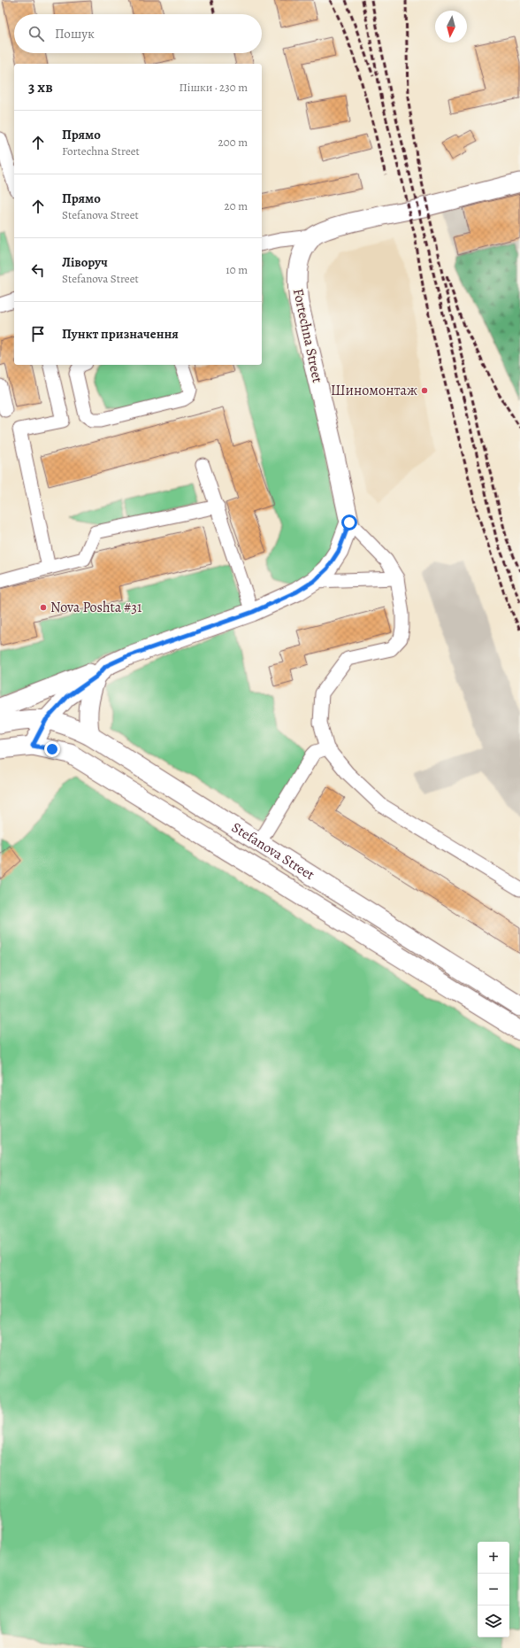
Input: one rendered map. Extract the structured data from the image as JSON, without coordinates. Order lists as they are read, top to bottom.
{
  "streets": {
    "main road": ["Fortechna Street", "Stefanova Street"]
  },
  "places": ["Шиномонтаж", "Nova Poshta #31"],
  "north": "bottom",
  "page": {
    "search": "Пошук",
    "heading": ["3 хв", "Пішки · 230 m"],
    "list": [
      ["Прямо", "Fortechna Street", "200 m"],
      ["Прямо", "Stefanova Street", "20 m"],
      ["Ліворуч", "Stefanova Street", "10 m"],
      "Пункт призначення"
    ],
    "map_buttons": ["+", "−"]
  }
}
